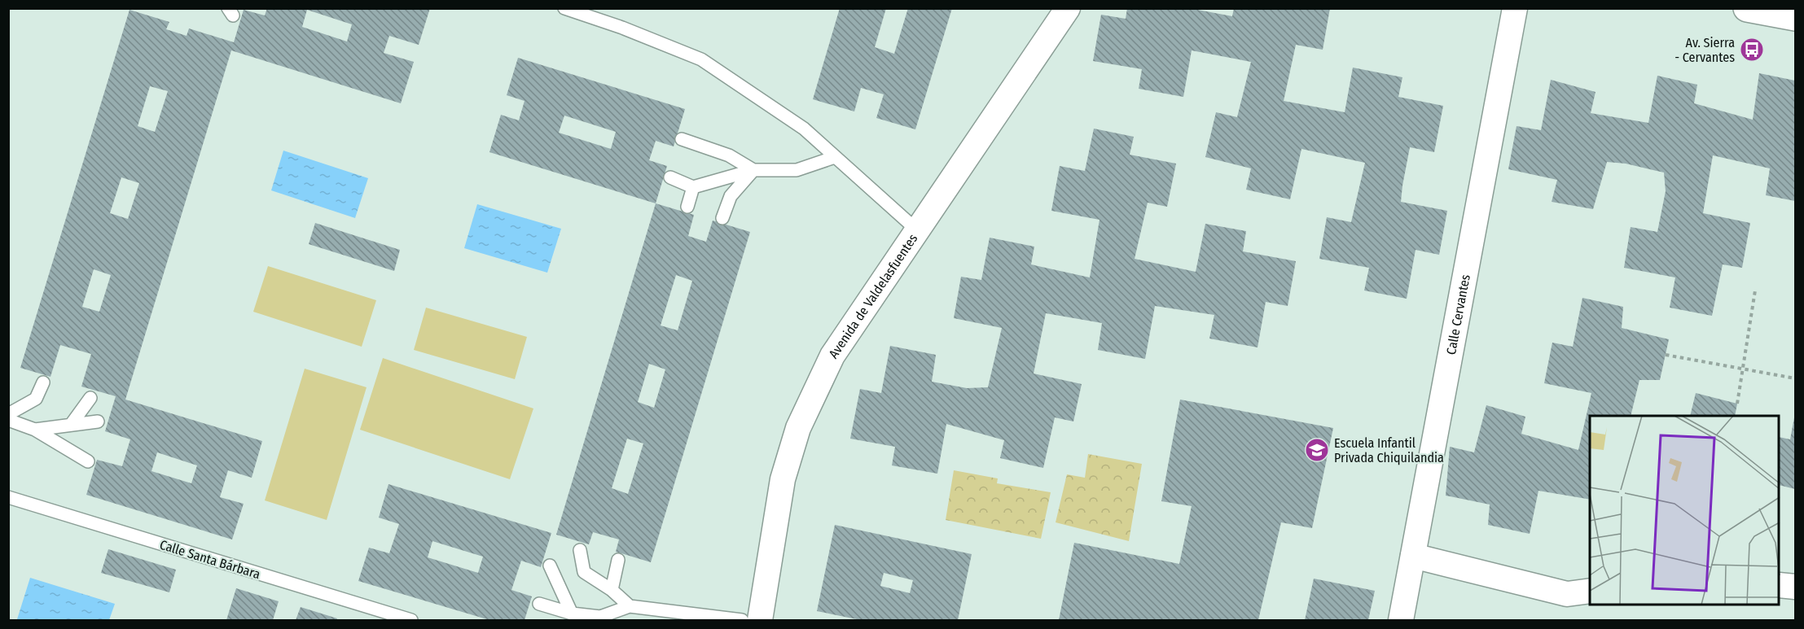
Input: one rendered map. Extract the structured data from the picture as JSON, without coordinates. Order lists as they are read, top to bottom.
{
  "streets": {
    "street": ["Avenida de Valdelasfuentes", "Calle Cervantes"],
    "lane": ["Calle Santa Bárbara"]
  },
  "places": {
    "bus stop": ["Av. Sierra - Cervantes"],
    "school or university": ["Escuela Infantil Privada Chiquilandia"]
  }
}
